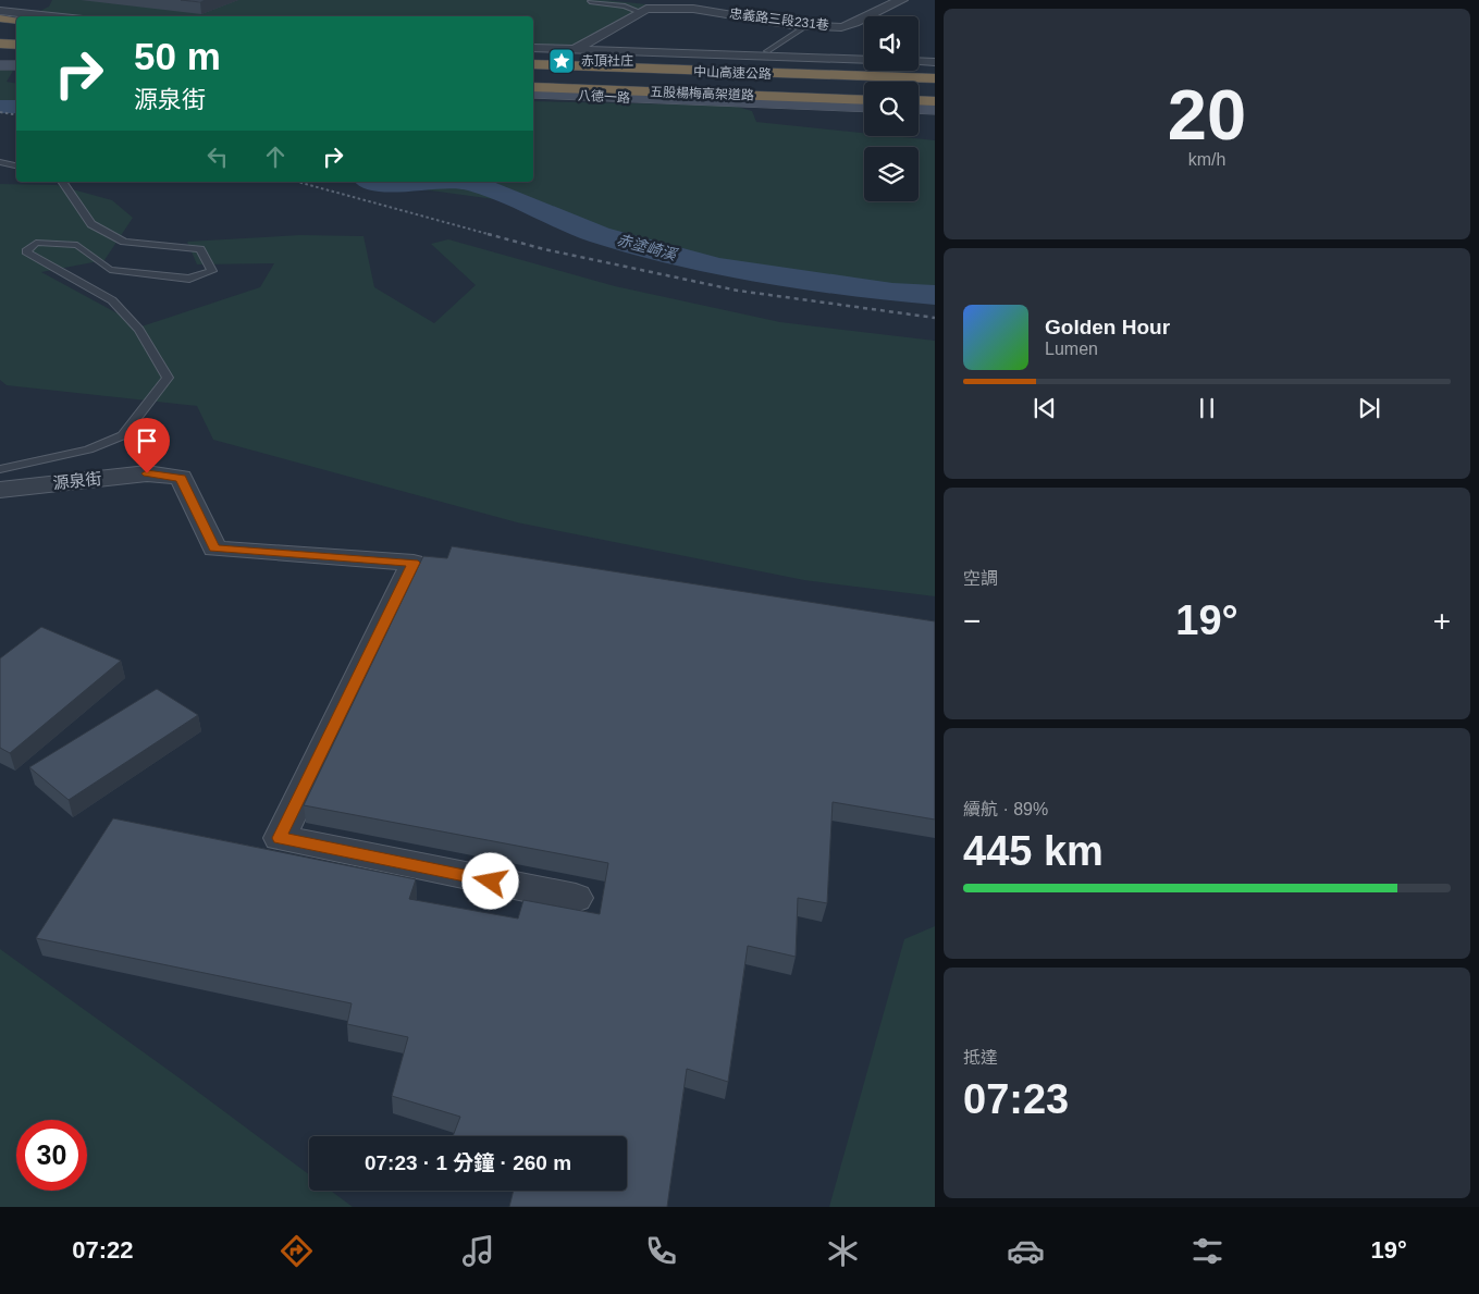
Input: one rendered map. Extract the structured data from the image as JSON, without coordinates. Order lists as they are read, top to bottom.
{
  "streets": {
    "highway": ["中山高速公路", "五股楊梅高架道路"],
    "street": ["忠義路三段231巷", "八德一路", "源泉街"]
  },
  "water": ["赤塗崎溪"],
  "places": {
    "place": ["赤頂社庄"]
  },
  "page": {
    "tile": [
      ["20", "km/h"],
      "空調",
      ["續航 · 89%", "445 km"],
      ["抵達", "07:23"]
    ],
    "turn": ["50 m", "源泉街"],
    "song": ["Golden Hour", "Lumen"],
    "heat": ["−", "19°", "+"],
    "limit": "30",
    "trip": "07:23 · 1 分鐘 · 260 m",
    "tabs": ["07:22", "19°"]
  }
}
